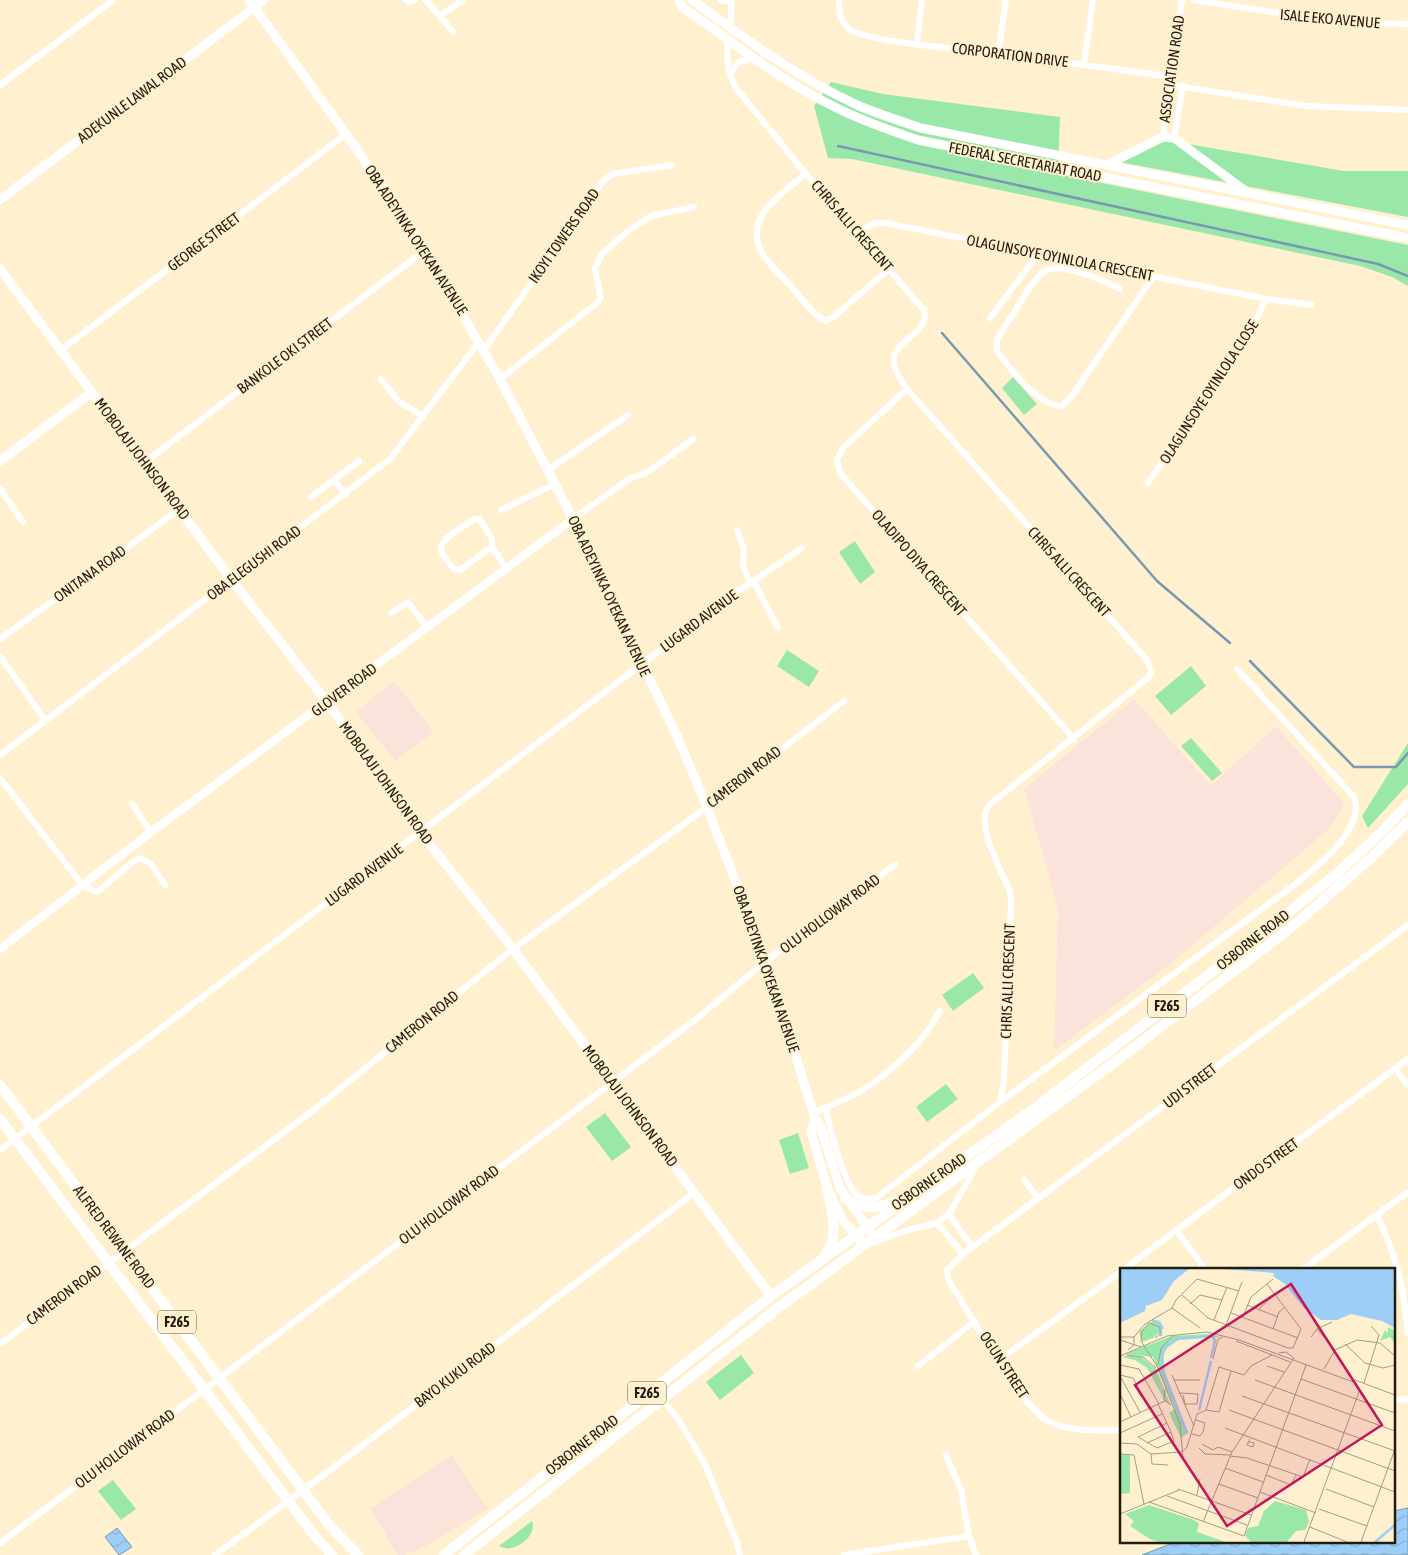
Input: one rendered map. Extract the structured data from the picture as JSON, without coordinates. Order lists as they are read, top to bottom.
{
  "streets": {
    "main road": [
      "ADEKUNLE LAWAL ROAD",
      "FEDERAL SECRETARIAT ROAD",
      "OBA ADEYINKA OYEKAN AVENUE",
      "MOBOLAJI JOHNSON ROAD",
      "OSBORNE ROAD",
      "F265",
      "ALFRED REWANE ROAD"
    ],
    "street": [
      "ISALE EKO AVENUE",
      "CORPORATION DRIVE",
      "ASSOCIATION ROAD",
      "CHRIS ALLI CRESCENT",
      "IKOYI TOWERS ROAD",
      "GEORGE STREET",
      "OLAGUNSOYE OYINLOLA CRESCENT",
      "BANKOLE OKI STREET",
      "OLAGUNSOYE OYINLOLA CLOSE",
      "OBA ELEGUSHI ROAD",
      "OLADIPO DIYA CRESCENT",
      "ONITANA ROAD",
      "LUGARD AVENUE",
      "GLOVER ROAD",
      "CAMERON ROAD",
      "OLU HOLLOWAY ROAD",
      "UDI STREET",
      "ONDO STREET",
      "OGUN STREET",
      "BAYO KUKU ROAD"
    ]
  },
  "crossings": [
    ["CORPORATION DRIVE", "ASSOCIATION ROAD"],
    ["ADEKUNLE LAWAL ROAD", "OBA ADEYINKA OYEKAN AVENUE"],
    ["FEDERAL SECRETARIAT ROAD", "CHRIS ALLI CRESCENT"],
    ["CHRIS ALLI CRESCENT", "OLAGUNSOYE OYINLOLA CRESCENT"],
    ["CHRIS ALLI CRESCENT", "OLADIPO DIYA CRESCENT"],
    ["IKOYI TOWERS ROAD", "OBA ADEYINKA OYEKAN AVENUE"],
    ["IKOYI TOWERS ROAD", "OBA ELEGUSHI ROAD"],
    ["OBA ADEYINKA OYEKAN AVENUE", "GEORGE STREET"],
    ["OBA ADEYINKA OYEKAN AVENUE", "BANKOLE OKI STREET"],
    ["OBA ADEYINKA OYEKAN AVENUE", "OBA ELEGUSHI ROAD"],
    ["OBA ADEYINKA OYEKAN AVENUE", "LUGARD AVENUE"],
    ["OBA ADEYINKA OYEKAN AVENUE", "GLOVER ROAD"],
    ["OBA ADEYINKA OYEKAN AVENUE", "CAMERON ROAD"],
    ["OBA ADEYINKA OYEKAN AVENUE", "OLU HOLLOWAY ROAD"],
    ["OBA ADEYINKA OYEKAN AVENUE", "OSBORNE ROAD"],
    ["GEORGE STREET", "MOBOLAJI JOHNSON ROAD"],
    ["OLAGUNSOYE OYINLOLA CRESCENT", "OLAGUNSOYE OYINLOLA CLOSE"],
    ["BANKOLE OKI STREET", "MOBOLAJI JOHNSON ROAD"],
    ["MOBOLAJI JOHNSON ROAD", "OBA ELEGUSHI ROAD"],
    ["MOBOLAJI JOHNSON ROAD", "ONITANA ROAD"],
    ["MOBOLAJI JOHNSON ROAD", "LUGARD AVENUE"],
    ["MOBOLAJI JOHNSON ROAD", "GLOVER ROAD"],
    ["MOBOLAJI JOHNSON ROAD", "CAMERON ROAD"],
    ["MOBOLAJI JOHNSON ROAD", "OLU HOLLOWAY ROAD"],
    ["MOBOLAJI JOHNSON ROAD", "OSBORNE ROAD"],
    ["MOBOLAJI JOHNSON ROAD", "BAYO KUKU ROAD"],
    ["LUGARD AVENUE", "ALFRED REWANE ROAD"],
    ["CAMERON ROAD", "ALFRED REWANE ROAD"],
    ["OLU HOLLOWAY ROAD", "ALFRED REWANE ROAD"],
    ["UDI STREET", "OGUN STREET"],
    ["ONDO STREET", "OGUN STREET"],
    ["ALFRED REWANE ROAD", "BAYO KUKU ROAD"]
  ]
}
